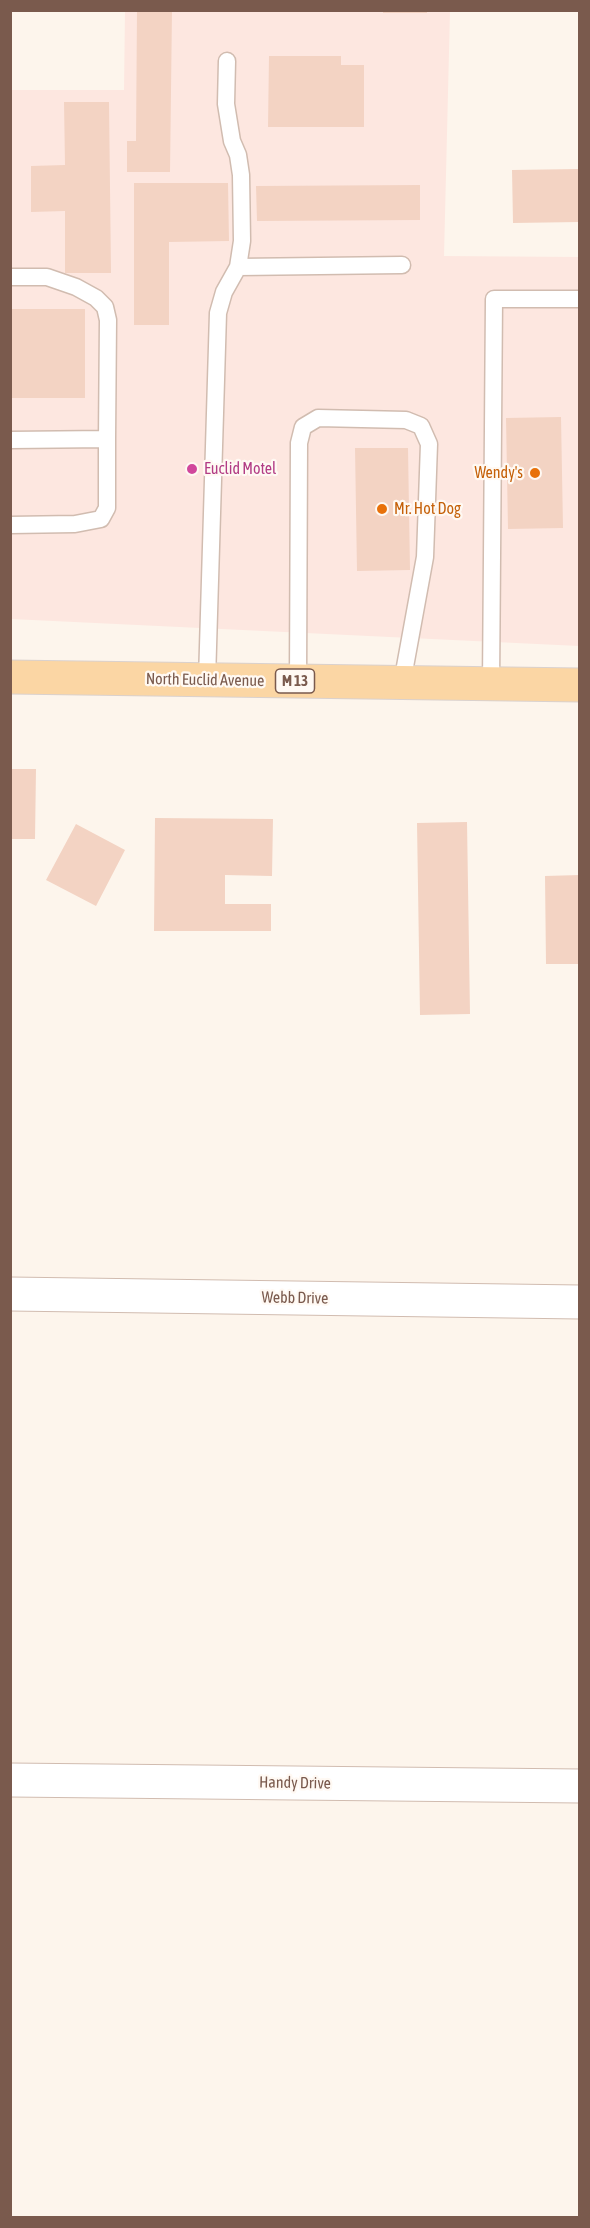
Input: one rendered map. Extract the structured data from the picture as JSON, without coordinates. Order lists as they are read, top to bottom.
{
  "streets": {
    "main road": ["North Euclid Avenue", "M 13"],
    "street": ["Webb Drive", "Handy Drive"]
  },
  "places": ["Euclid Motel", "Wendy's", "Mr. Hot Dog"]
}
